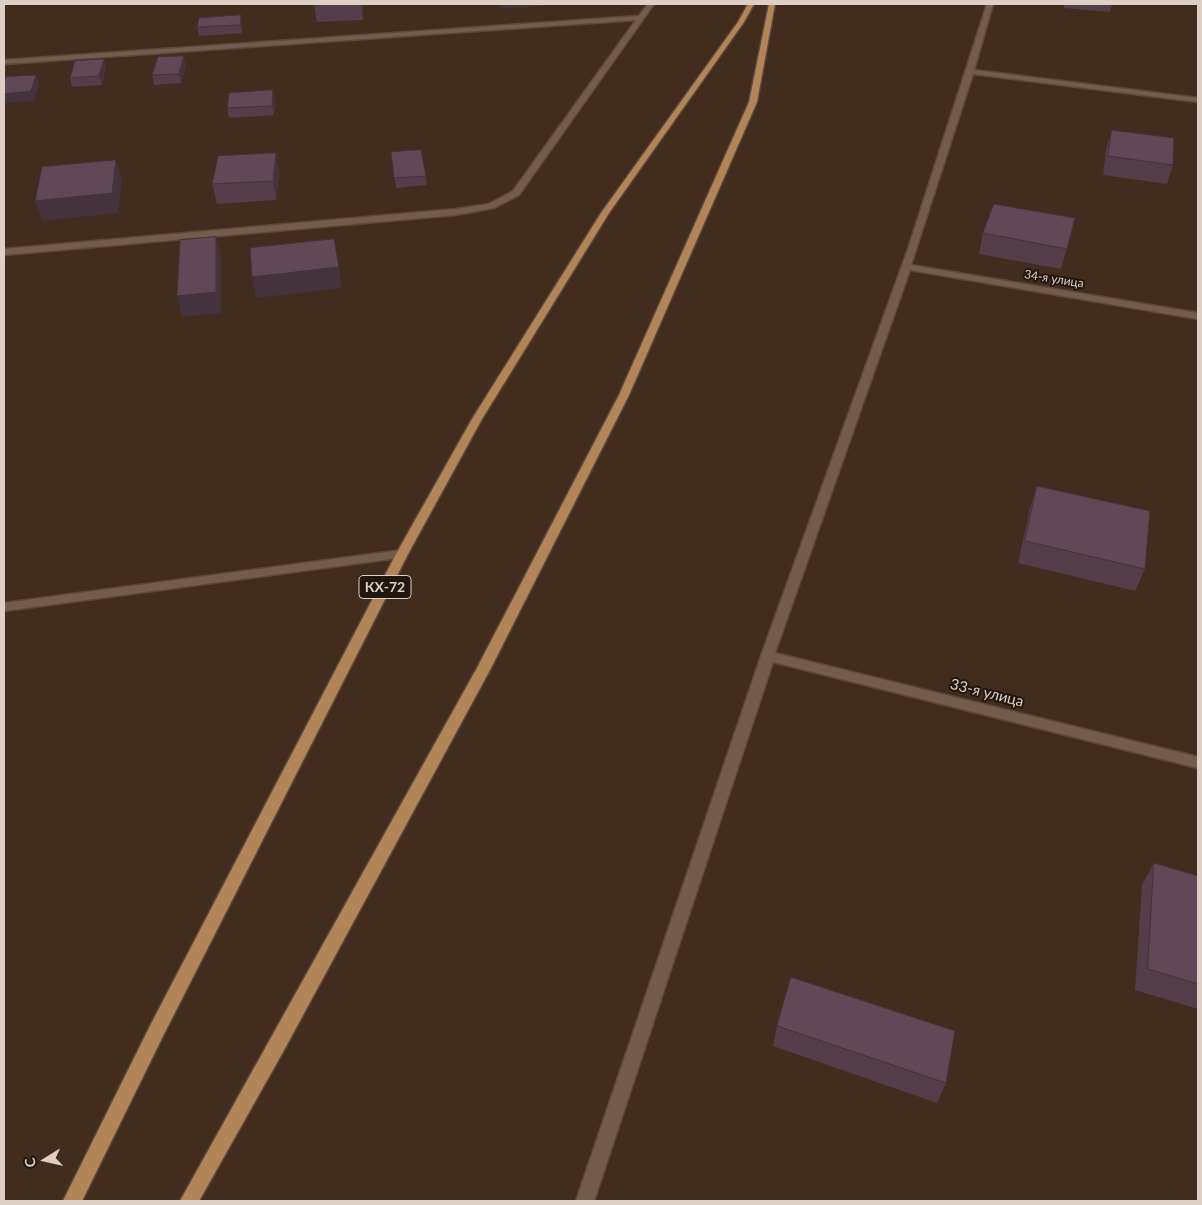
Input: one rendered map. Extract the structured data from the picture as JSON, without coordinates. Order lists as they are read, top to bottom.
{
  "streets": {
    "main road": ["КХ-72"],
    "street": ["34-я улица", "33-я улица"]
  },
  "north": "left"
}
